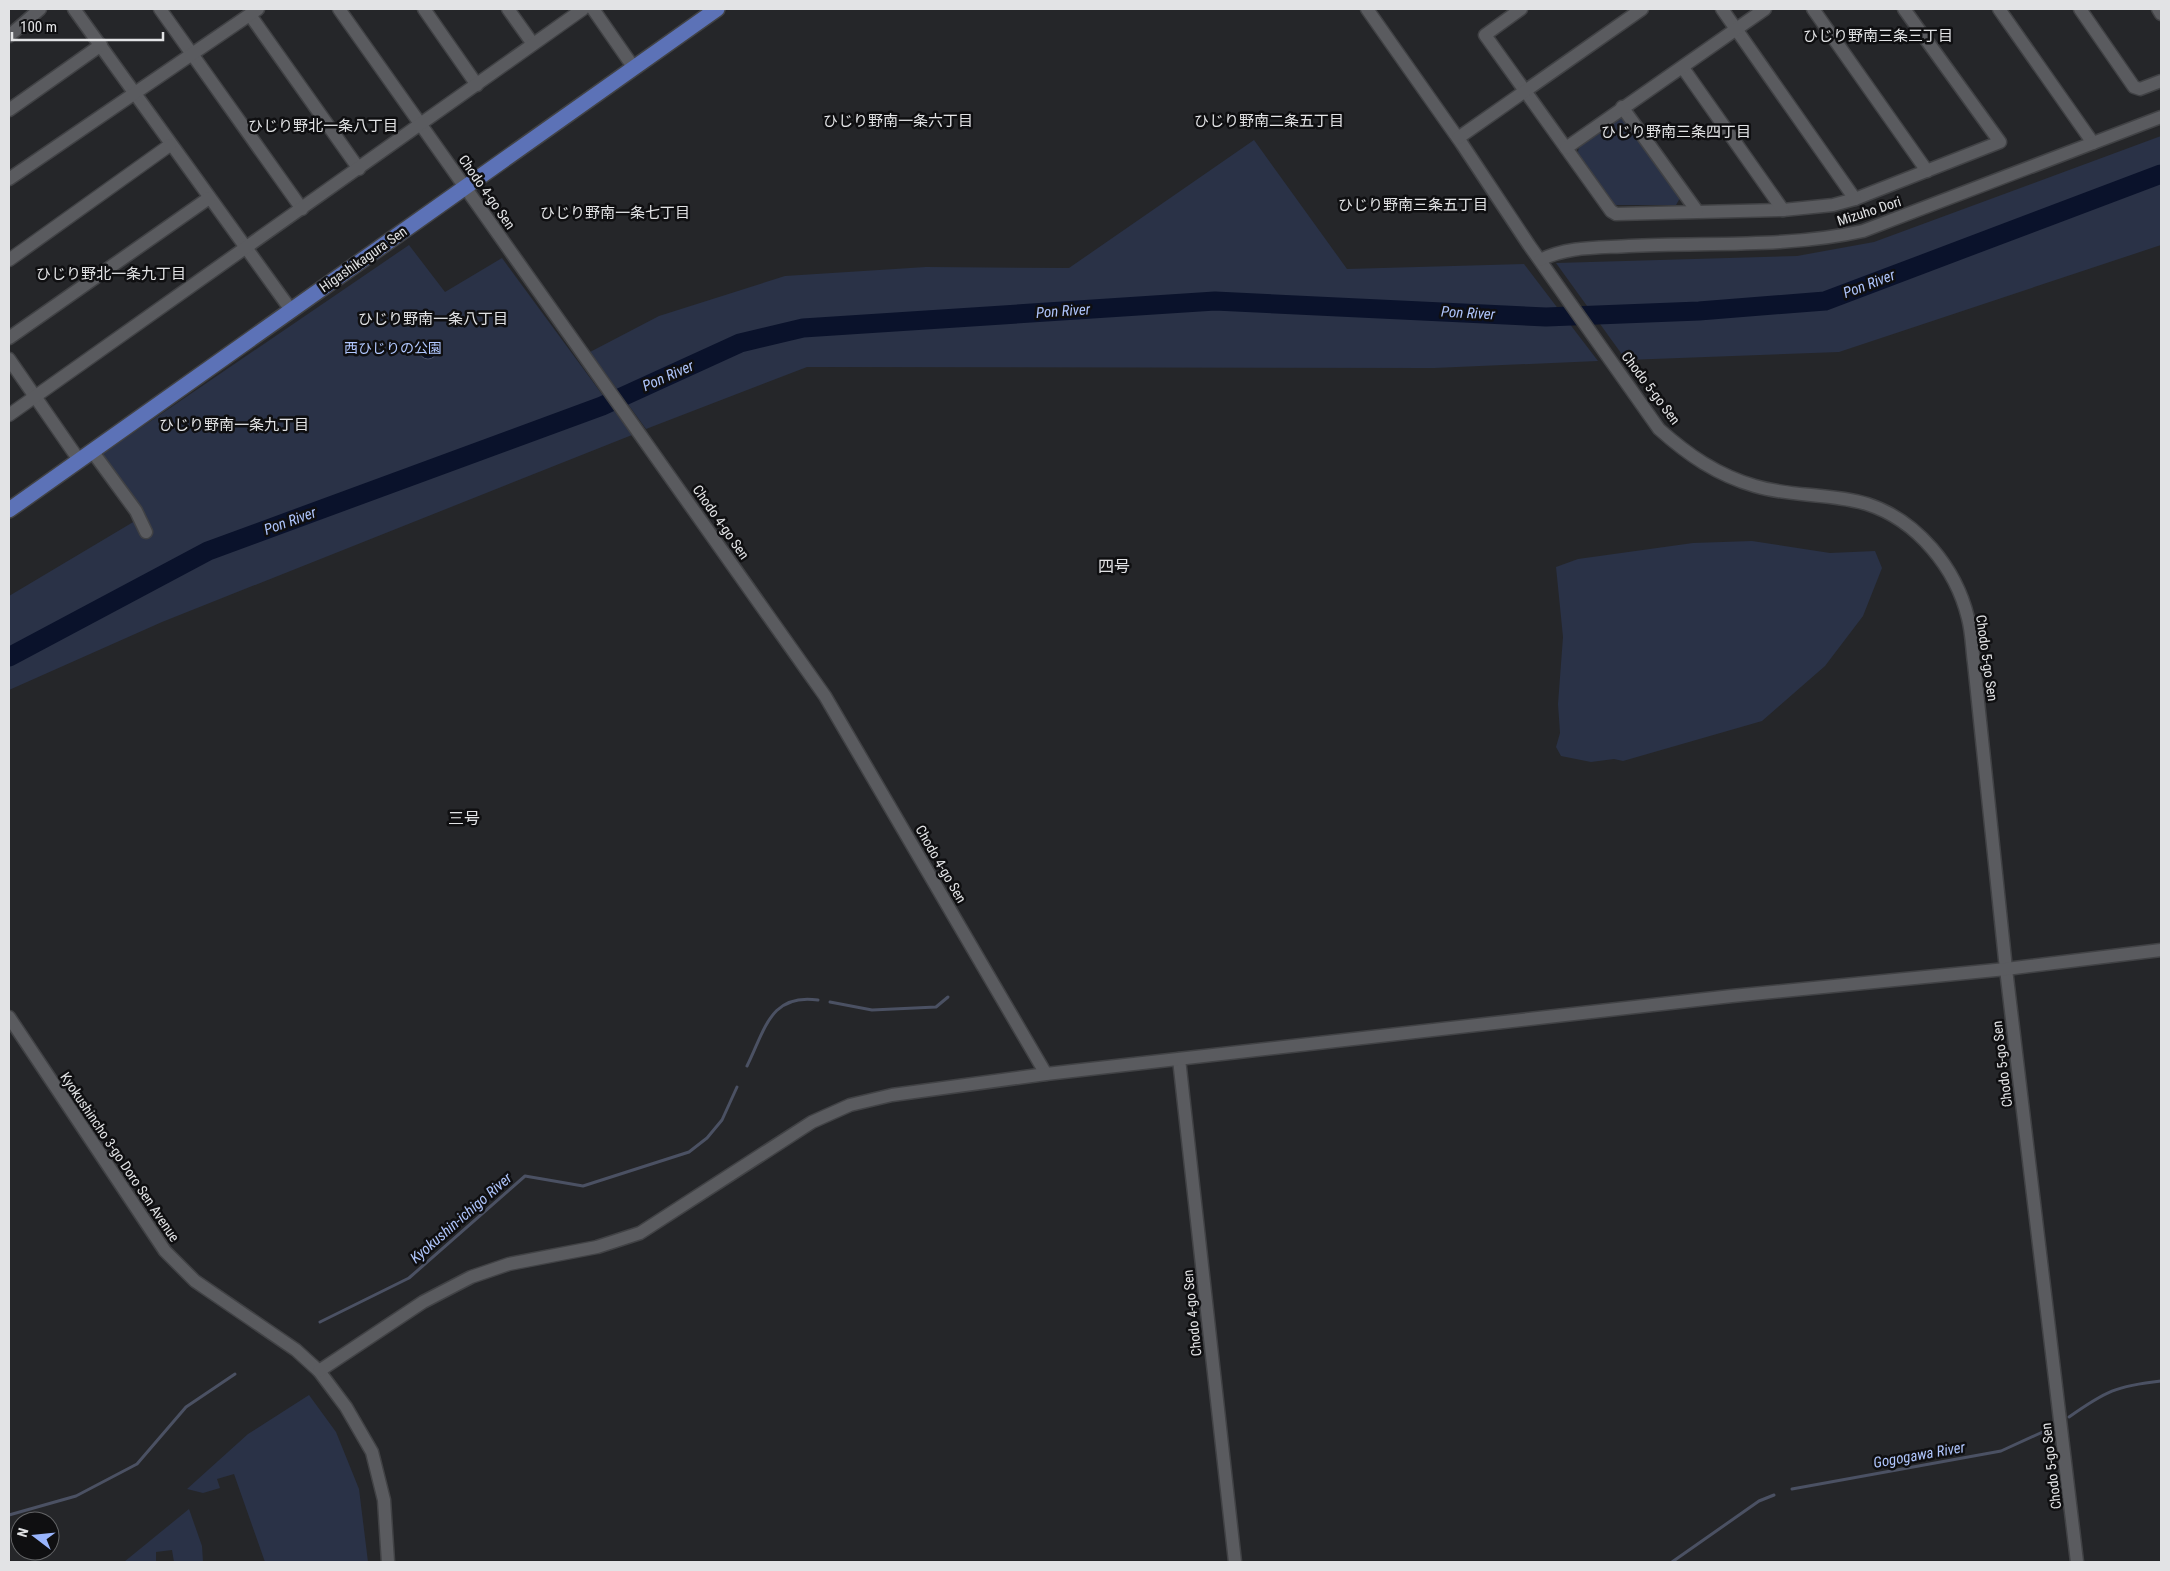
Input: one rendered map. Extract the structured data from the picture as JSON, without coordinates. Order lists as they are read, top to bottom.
{
  "streets": {
    "main road": ["Higashikagura Sen"],
    "street": [
      "Chodo 4-go Sen",
      "Mizuho Dori",
      "Chodo 5-go Sen",
      "Kyokushincho 3-go Doro Sen Avenue"
    ]
  },
  "crossings": [
    ["Chodo 4-go Sen", "Higashikagura Sen"],
    ["Mizuho Dori", "Chodo 5-go Sen"]
  ],
  "districts": [
    "ひじり野南三条三丁目",
    "ひじり野南一条六丁目",
    "ひじり野南二条五丁目",
    "ひじり野北一条八丁目",
    "ひじり野南三条四丁目",
    "ひじり野南三条五丁目",
    "ひじり野南一条七丁目",
    "ひじり野北一条九丁目",
    "ひじり野南一条八丁目",
    "ひじり野南一条九丁目",
    "四号",
    "三号"
  ],
  "water": ["Pon River", "Kyokushin-ichigo River", "Gogogawa River"],
  "parks": ["西ひじりの公園"],
  "scale_bar": "100 m",
  "north": "left"
}
